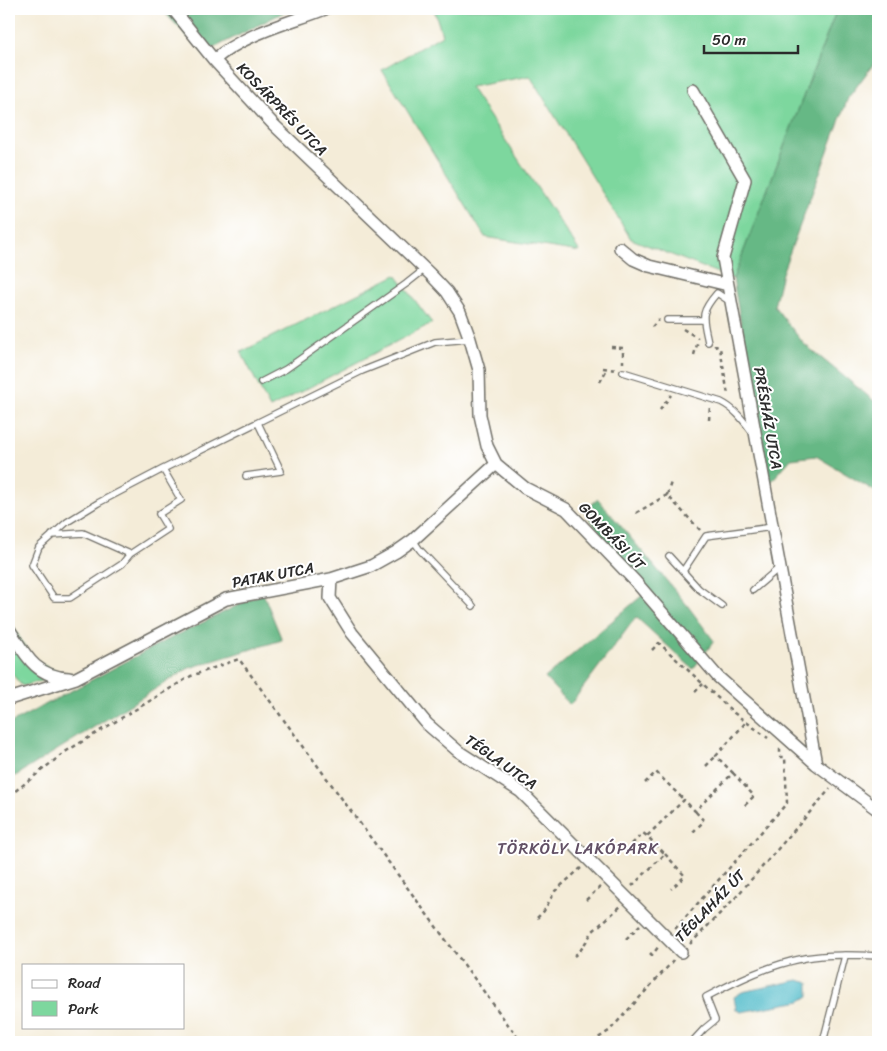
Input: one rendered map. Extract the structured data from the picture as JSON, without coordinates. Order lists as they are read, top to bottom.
{
  "streets": {
    "street": [
      "KOSÁRPRÉS UTCA",
      "PRÉSHÁZ UTCA",
      "GOMBÁSI ÚT",
      "PATAK UTCA",
      "TÉGLA UTCA"
    ],
    "path": ["TÉGLAHÁZ ÚT"]
  },
  "crossings": [
    ["KOSÁRPRÉS UTCA", "GOMBÁSI ÚT"],
    ["PRÉSHÁZ UTCA", "GOMBÁSI ÚT"],
    ["GOMBÁSI ÚT", "PATAK UTCA"],
    ["GOMBÁSI ÚT", "TÉGLAHÁZ ÚT"],
    ["PATAK UTCA", "TÉGLA UTCA"],
    ["TÉGLA UTCA", "TÉGLAHÁZ ÚT"]
  ],
  "districts": ["TÖRKÖLY LAKÓPARK"],
  "legend": ["Road", "Park"],
  "scale_bar": "50 m"
}
